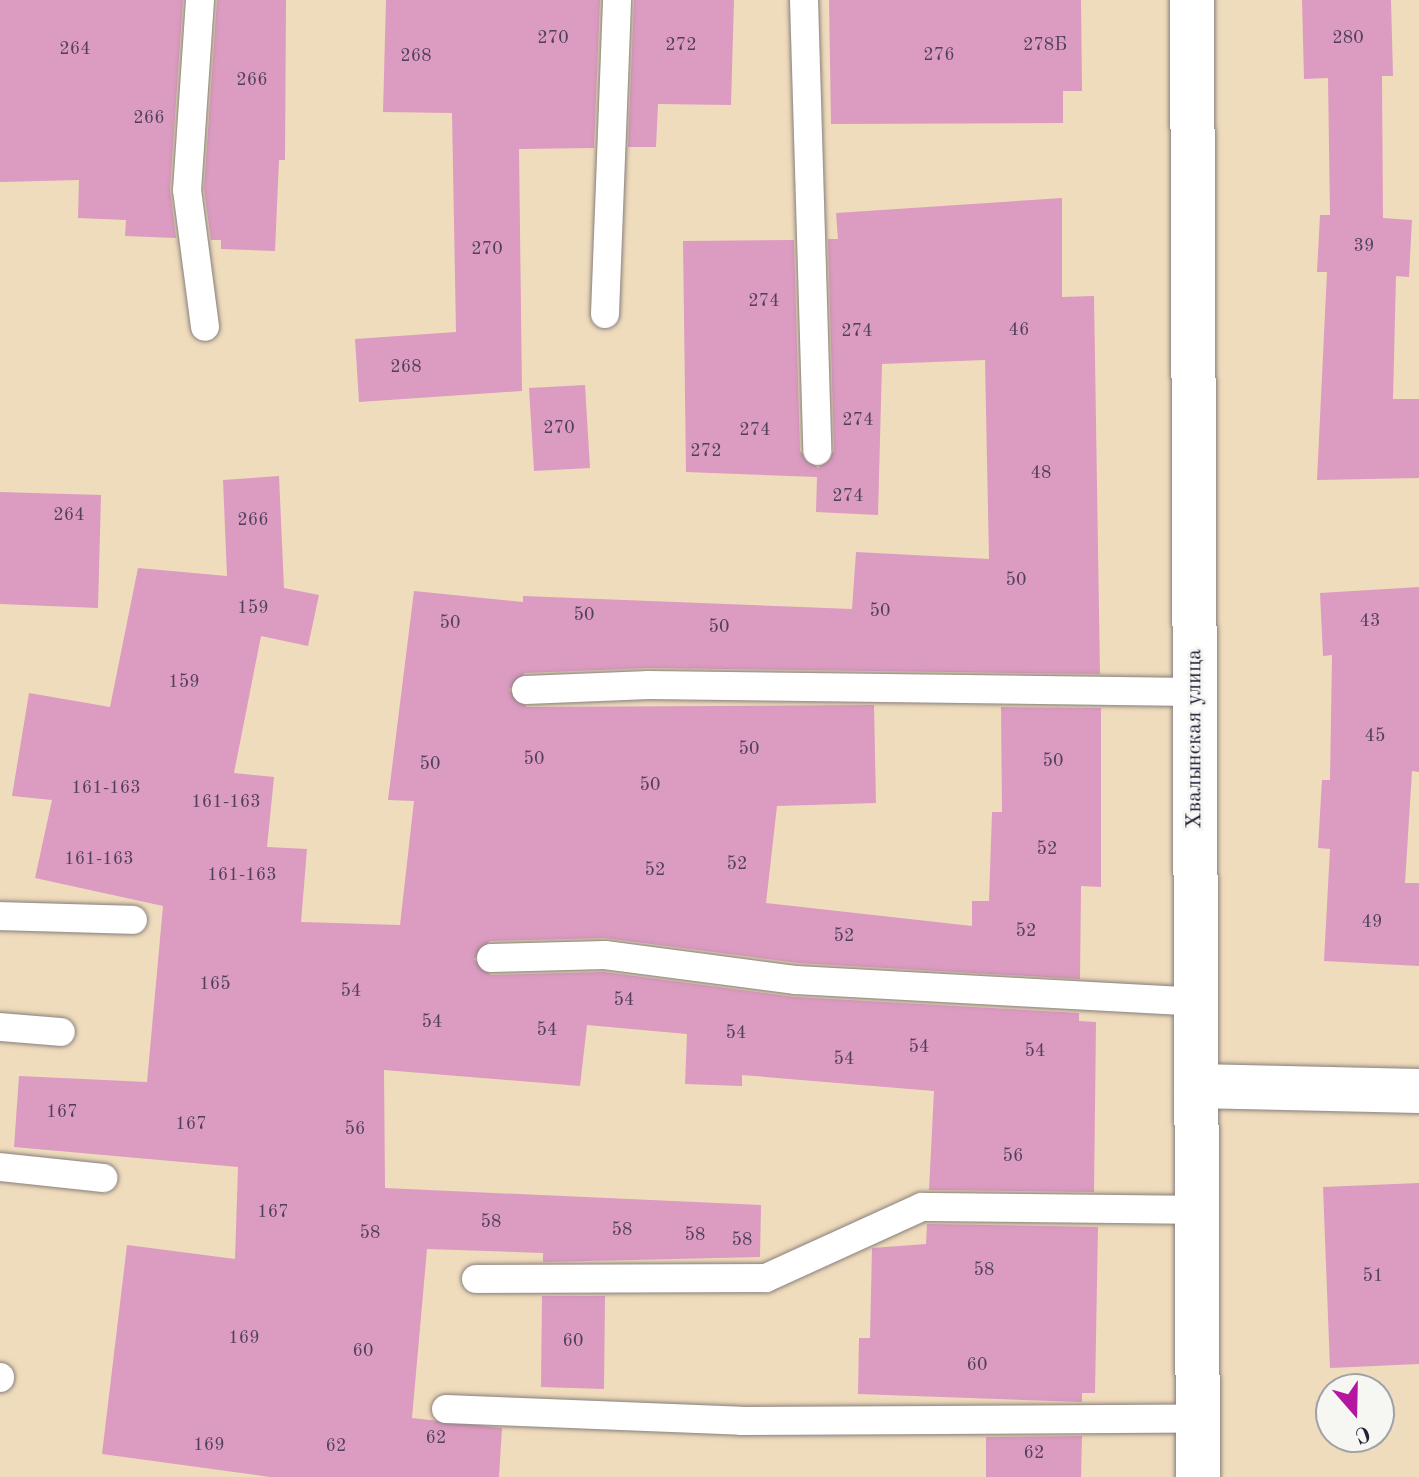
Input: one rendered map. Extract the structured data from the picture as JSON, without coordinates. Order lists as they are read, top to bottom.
{
  "streets": {
    "street": ["Хвалынская улица"]
  },
  "house_numbers": [
    "270",
    "280",
    "272",
    "278Б",
    "264",
    "276",
    "268",
    "266",
    "266",
    "39",
    "270",
    "274",
    "46",
    "274",
    "268",
    "274",
    "270",
    "274",
    "272",
    "48",
    "274",
    "264",
    "266",
    "50",
    "159",
    "50",
    "50",
    "43",
    "50",
    "50",
    "159",
    "45",
    "50",
    "50",
    "50",
    "50",
    "50",
    "161-163",
    "161-163",
    "52",
    "161-163",
    "52",
    "52",
    "161-163",
    "49",
    "52",
    "52",
    "165",
    "54",
    "54",
    "54",
    "54",
    "54",
    "54",
    "54",
    "54",
    "167",
    "167",
    "56",
    "56",
    "167",
    "58",
    "58",
    "58",
    "58",
    "58",
    "58",
    "51",
    "169",
    "60",
    "60",
    "60",
    "62",
    "169",
    "62",
    "62"
  ],
  "north": "bottom"
}
